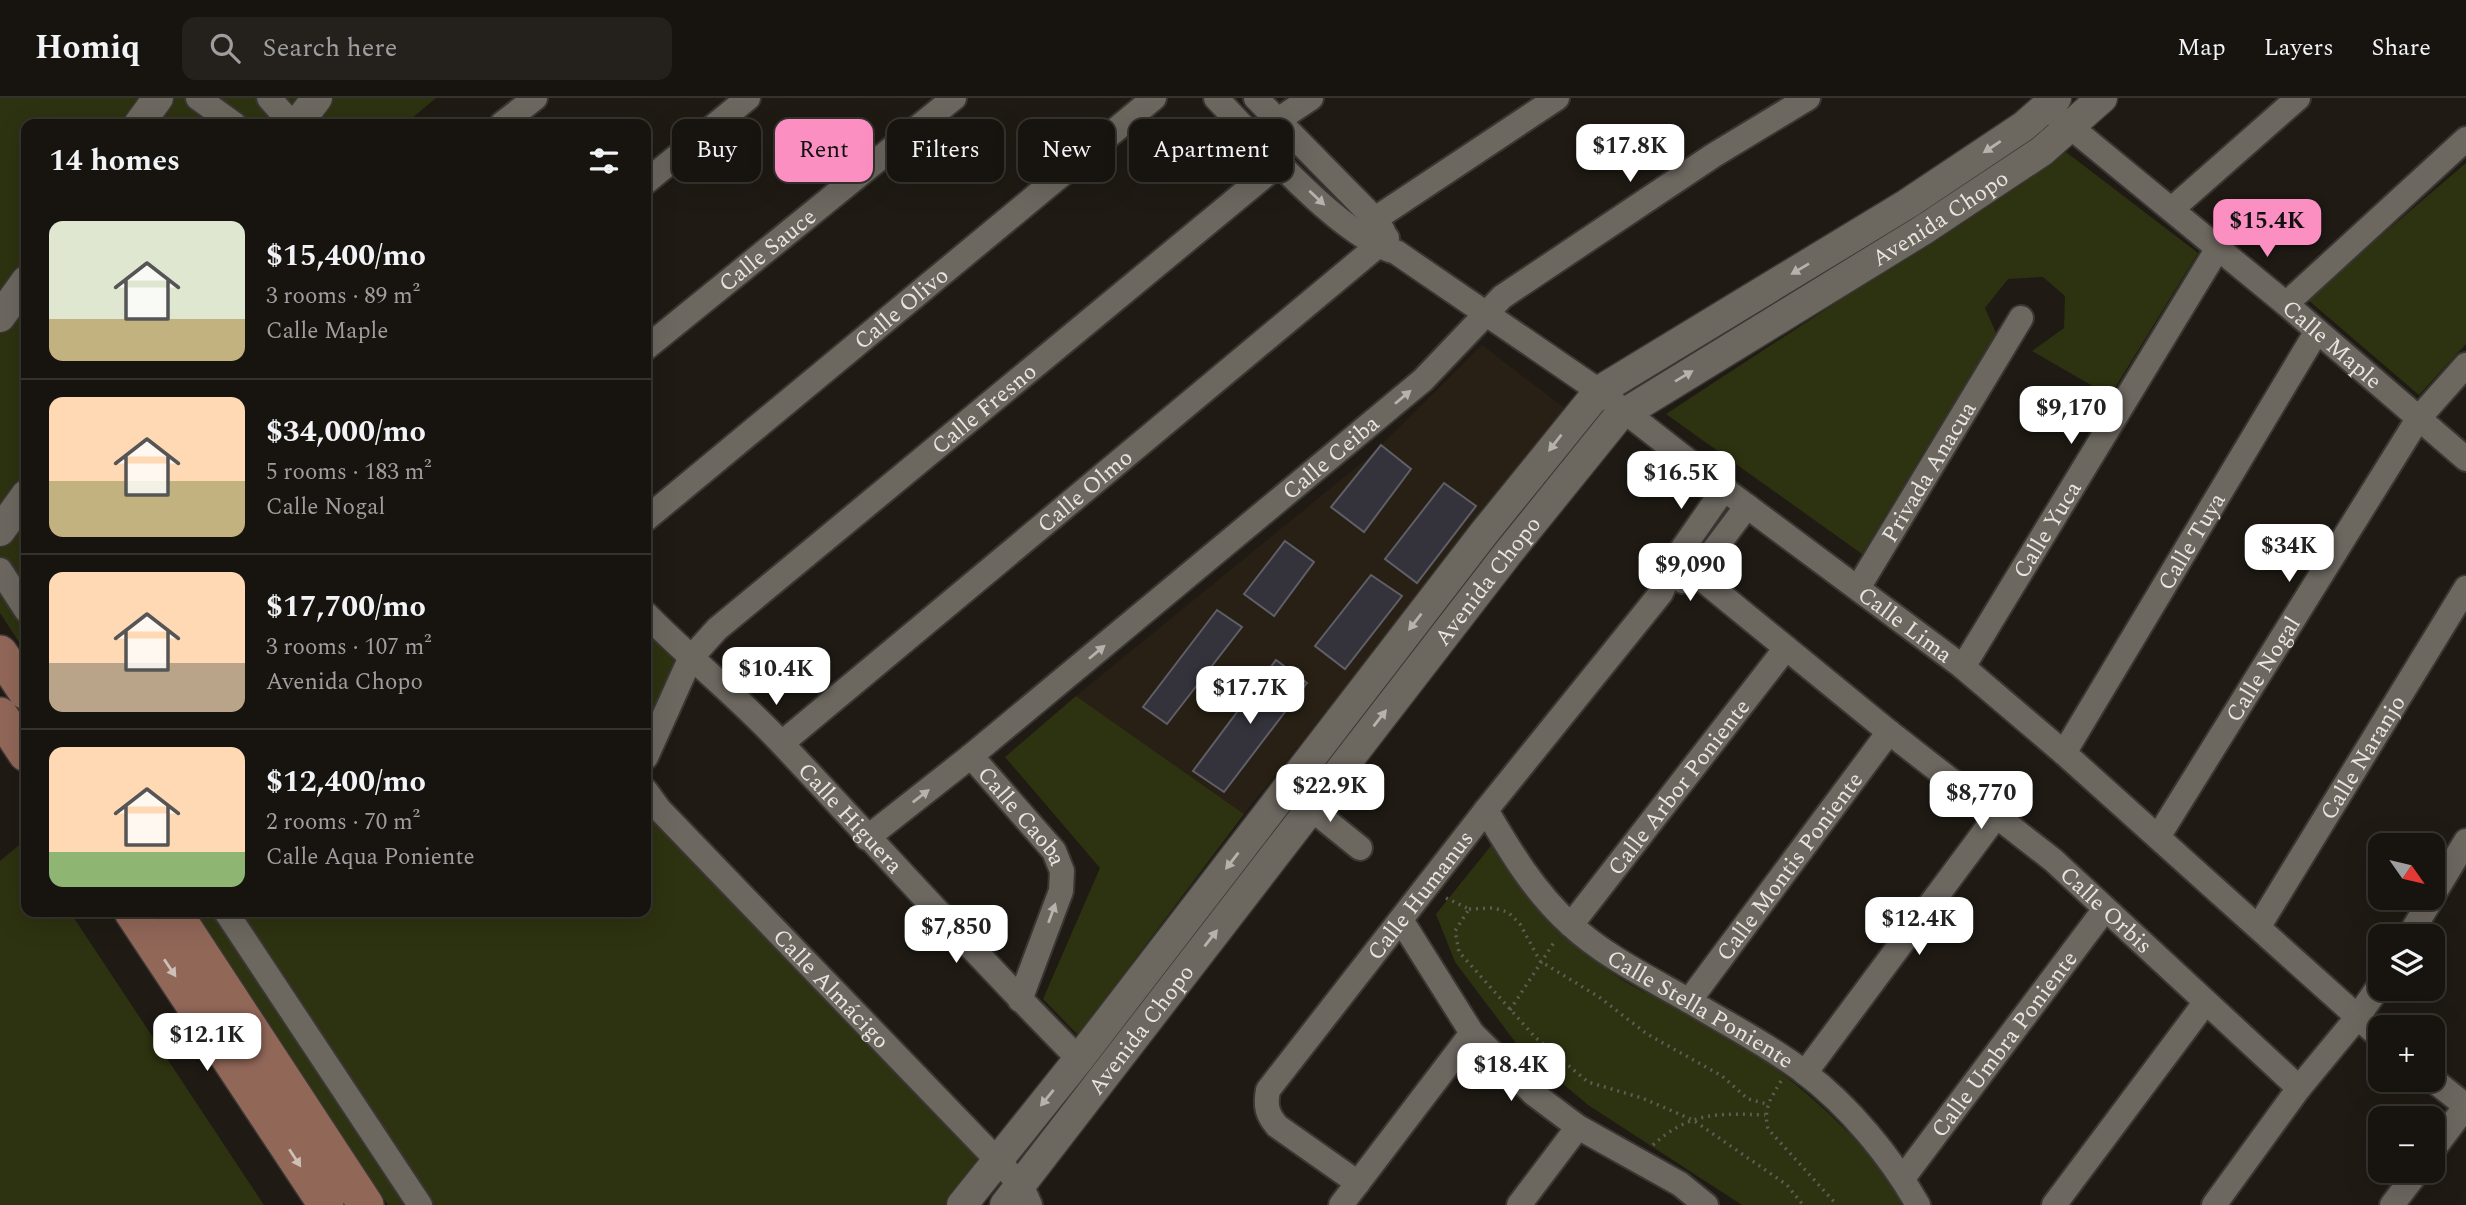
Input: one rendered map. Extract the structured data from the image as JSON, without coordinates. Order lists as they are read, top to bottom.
{
  "streets": {
    "street": [
      "Avenida Chopo",
      "Calle Sauce",
      "Calle Olivo",
      "Calle Maple",
      "Calle Fresno",
      "Calle Ceiba",
      "Privada Anacua",
      "Calle Olmo",
      "Calle Yuca",
      "Calle Tuya",
      "Calle Lima",
      "Calle Nogal",
      "Calle Naranjo",
      "Calle Arbor Poniente",
      "Calle Higuera",
      "Calle Caoba",
      "Calle Montis Poniente",
      "Calle Humanus",
      "Calle Orbis",
      "Calle Almácigo",
      "Calle Stella Poniente",
      "Calle Umbra Poniente"
    ]
  },
  "crossings": [
    ["Avenida Chopo", "Calle Maple"],
    ["Avenida Chopo", "Calle Lima"],
    ["Avenida Chopo", "Calle Higuera"],
    ["Avenida Chopo", "Calle Almácigo"],
    ["Calle Maple", "Calle Yuca"],
    ["Calle Maple", "Calle Tuya"],
    ["Calle Maple", "Calle Nogal"],
    ["Calle Fresno", "Calle Higuera"],
    ["Calle Ceiba", "Calle Lima"],
    ["Calle Ceiba", "Calle Higuera"],
    ["Calle Ceiba", "Calle Caoba"],
    ["Privada Anacua", "Calle Lima"],
    ["Calle Olmo", "Calle Lima"],
    ["Calle Olmo", "Calle Higuera"],
    ["Calle Yuca", "Calle Lima"],
    ["Calle Tuya", "Calle Lima"],
    ["Calle Lima", "Calle Nogal"],
    ["Calle Lima", "Calle Naranjo"],
    ["Calle Lima", "Calle Humanus"],
    ["Calle Arbor Poniente", "Calle Orbis"],
    ["Calle Arbor Poniente", "Calle Stella Poniente"],
    ["Calle Higuera", "Calle Caoba"],
    ["Calle Montis Poniente", "Calle Orbis"],
    ["Calle Montis Poniente", "Calle Stella Poniente"],
    ["Calle Humanus", "Calle Orbis"],
    ["Calle Humanus", "Calle Stella Poniente"],
    ["Calle Orbis", "Calle Umbra Poniente"],
    ["Calle Stella Poniente", "Calle Umbra Poniente"]
  ],
  "one_way": ["Calle Ceiba", "Calle Caoba"],
  "north": "bottom right",
  "page": {
    "header": "Homiq",
    "search": "Search here",
    "nav": ["Map", "Layers", "Share"],
    "chip": [
      "Buy",
      "Rent",
      "Filters",
      "New",
      "Apartment"
    ],
    "heading": "14 homes",
    "price": [
      "$17.8K",
      "$15.4K",
      "$9,170",
      "$16.5K",
      "$34K",
      "$9,090",
      "$10.4K",
      "$17.7K",
      "$22.9K",
      "$8,770",
      "$12.4K",
      "$7,850",
      "$12.1K",
      "$18.4K"
    ],
    "list": [
      {
        "name": "$15,400/mo",
        "note": "3 rooms · 89 m² · Calle Maple"
      },
      {
        "name": "$34,000/mo",
        "note": "5 rooms · 183 m² · Calle Nogal"
      },
      {
        "name": "$17,700/mo",
        "note": "3 rooms · 107 m² · Avenida Chopo"
      },
      {
        "name": "$12,400/mo",
        "note": "2 rooms · 70 m² · Calle Aqua Poniente"
      }
    ],
    "map_buttons": ["+", "−"]
  }
}
